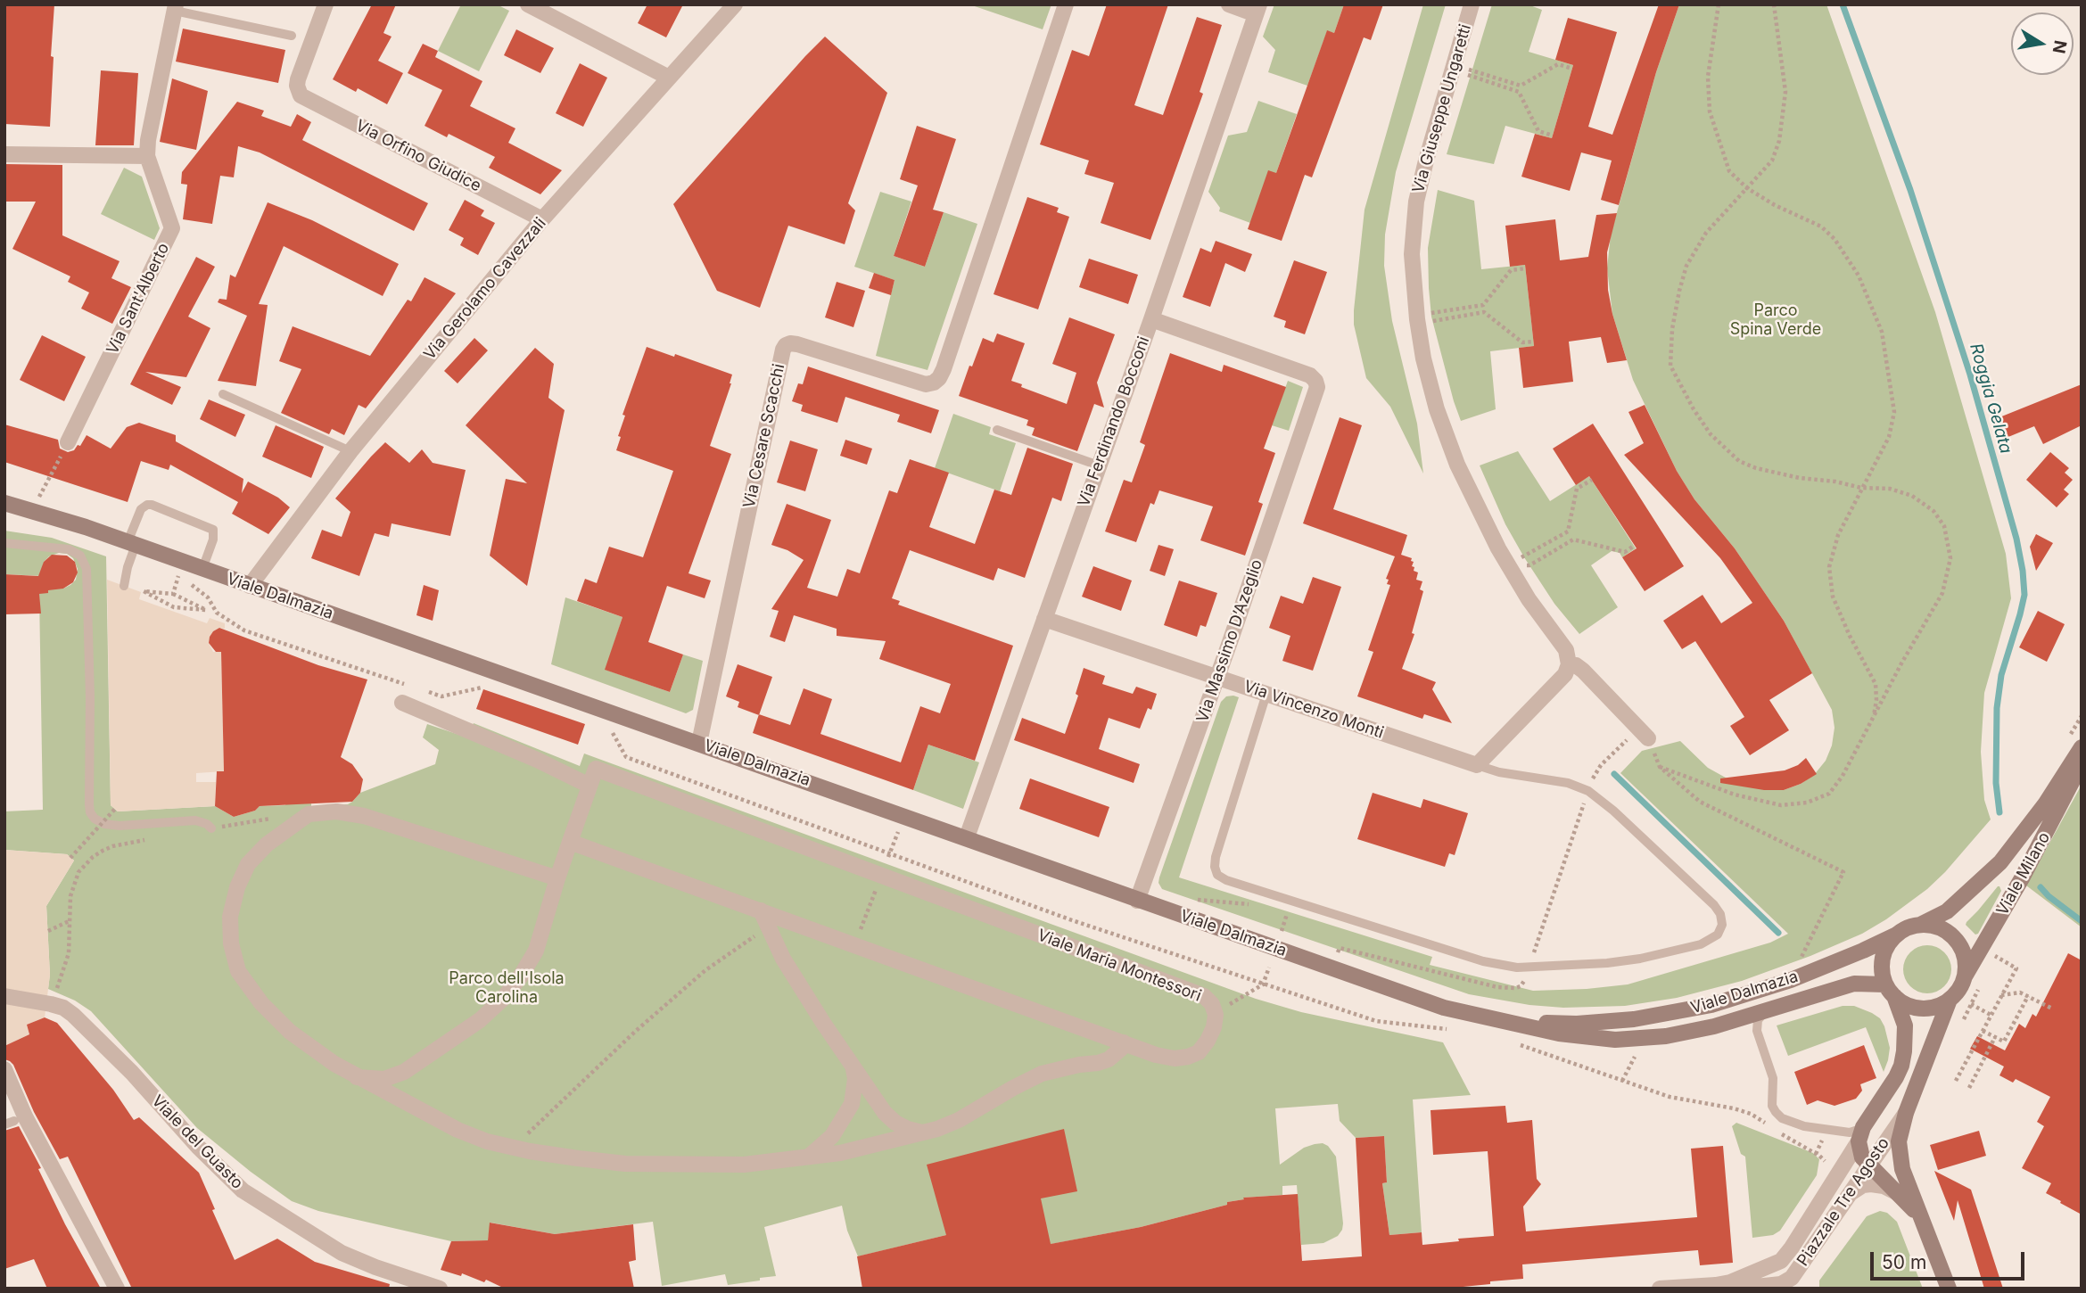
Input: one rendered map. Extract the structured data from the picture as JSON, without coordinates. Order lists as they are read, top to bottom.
{
  "streets": {
    "street": [
      "Via Giuseppe Ungaretti",
      "Via Orfino Giudice",
      "Via Gerolamo Cavezzali",
      "Via Sant'Alberto",
      "Via Ferdinando Bocconi",
      "Via Cesare Scacchi",
      "Viale Dalmazia",
      "Via Massimo D’Azeglio",
      "Via Vincenzo Monti",
      "Viale Milano",
      "Viale Maria Montessori",
      "Viale del Guasto",
      "Piazzale Tre Agosto"
    ]
  },
  "crossings": [
    ["Via Orfino Giudice", "Via Gerolamo Cavezzali"],
    ["Via Gerolamo Cavezzali", "Viale Dalmazia"],
    ["Via Ferdinando Bocconi", "Viale Dalmazia"],
    ["Via Ferdinando Bocconi", "Via Massimo D’Azeglio"],
    ["Via Ferdinando Bocconi", "Via Vincenzo Monti"],
    ["Via Cesare Scacchi", "Viale Dalmazia"],
    ["Viale Dalmazia", "Via Massimo D’Azeglio"],
    ["Viale Dalmazia", "Viale Milano"],
    ["Viale Dalmazia", "Piazzale Tre Agosto"],
    ["Via Massimo D’Azeglio", "Via Vincenzo Monti"]
  ],
  "water": ["Roggia Gelata"],
  "parks": ["Parco Spina Verde", "Parco dell'Isola Carolina"],
  "scale_bar": "50 m",
  "north": "right"
}
